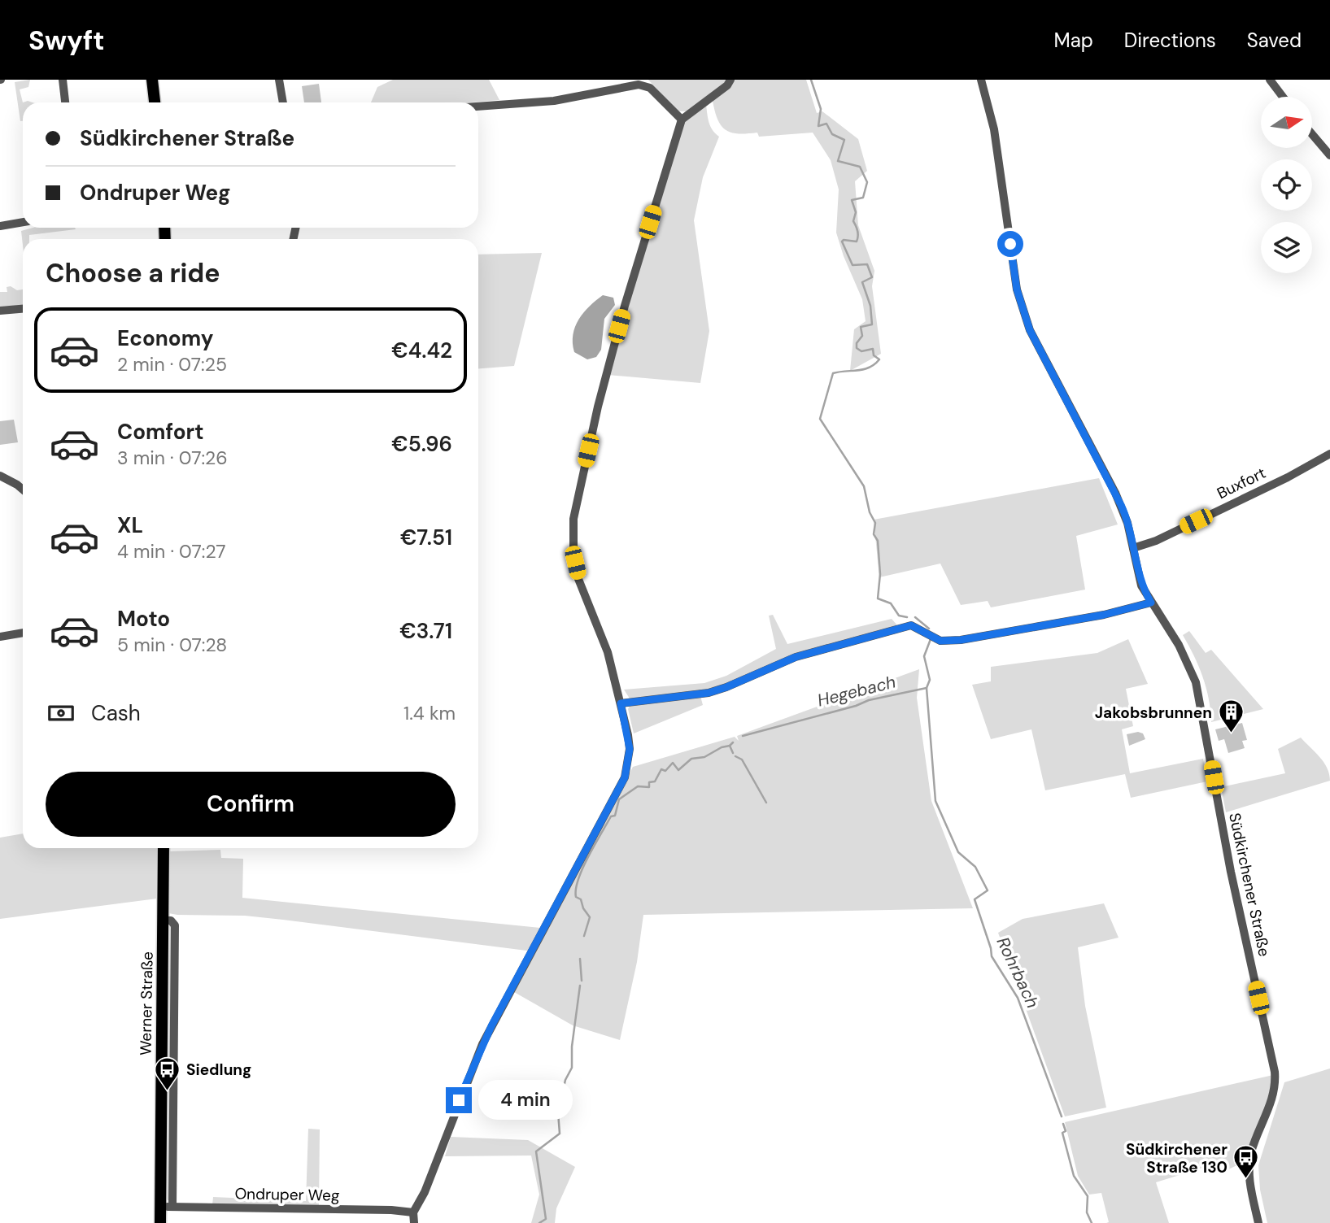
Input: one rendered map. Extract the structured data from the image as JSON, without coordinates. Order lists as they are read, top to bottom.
{
  "streets": {
    "main road": ["Werner Straße"],
    "street": ["Buxfort", "Südkirchener Straße", "Ondruper Weg"]
  },
  "crossings": [
    ["Buxfort", "Südkirchener Straße"],
    ["Werner Straße", "Ondruper Weg"]
  ],
  "water": ["Hegebach", "Rohrbach"],
  "places": {
    "building": ["Jakobsbrunnen"],
    "bus stop": ["Siedlung", "Südkirchener Straße 130"]
  },
  "north": "right",
  "page": {
    "header": "Swyft",
    "nav": ["Map", "Directions", "Saved"],
    "banner": ["Südkirchener Straße", "Ondruper Weg"],
    "heading": "Choose a ride",
    "list": [
      {
        "name": "Economy",
        "note": "2 min · 07:25",
        "value": "€4.42"
      },
      {
        "name": "Comfort",
        "note": "3 min · 07:26",
        "value": "€5.96"
      },
      {
        "name": "XL",
        "note": "4 min · 07:27",
        "value": "€7.51"
      },
      {
        "name": "Moto",
        "note": "5 min · 07:28",
        "value": "€3.71"
      }
    ],
    "pay": ["Cash", "1.4 km"],
    "buttons": "Confirm",
    "bubble": "4 min"
  }
}
